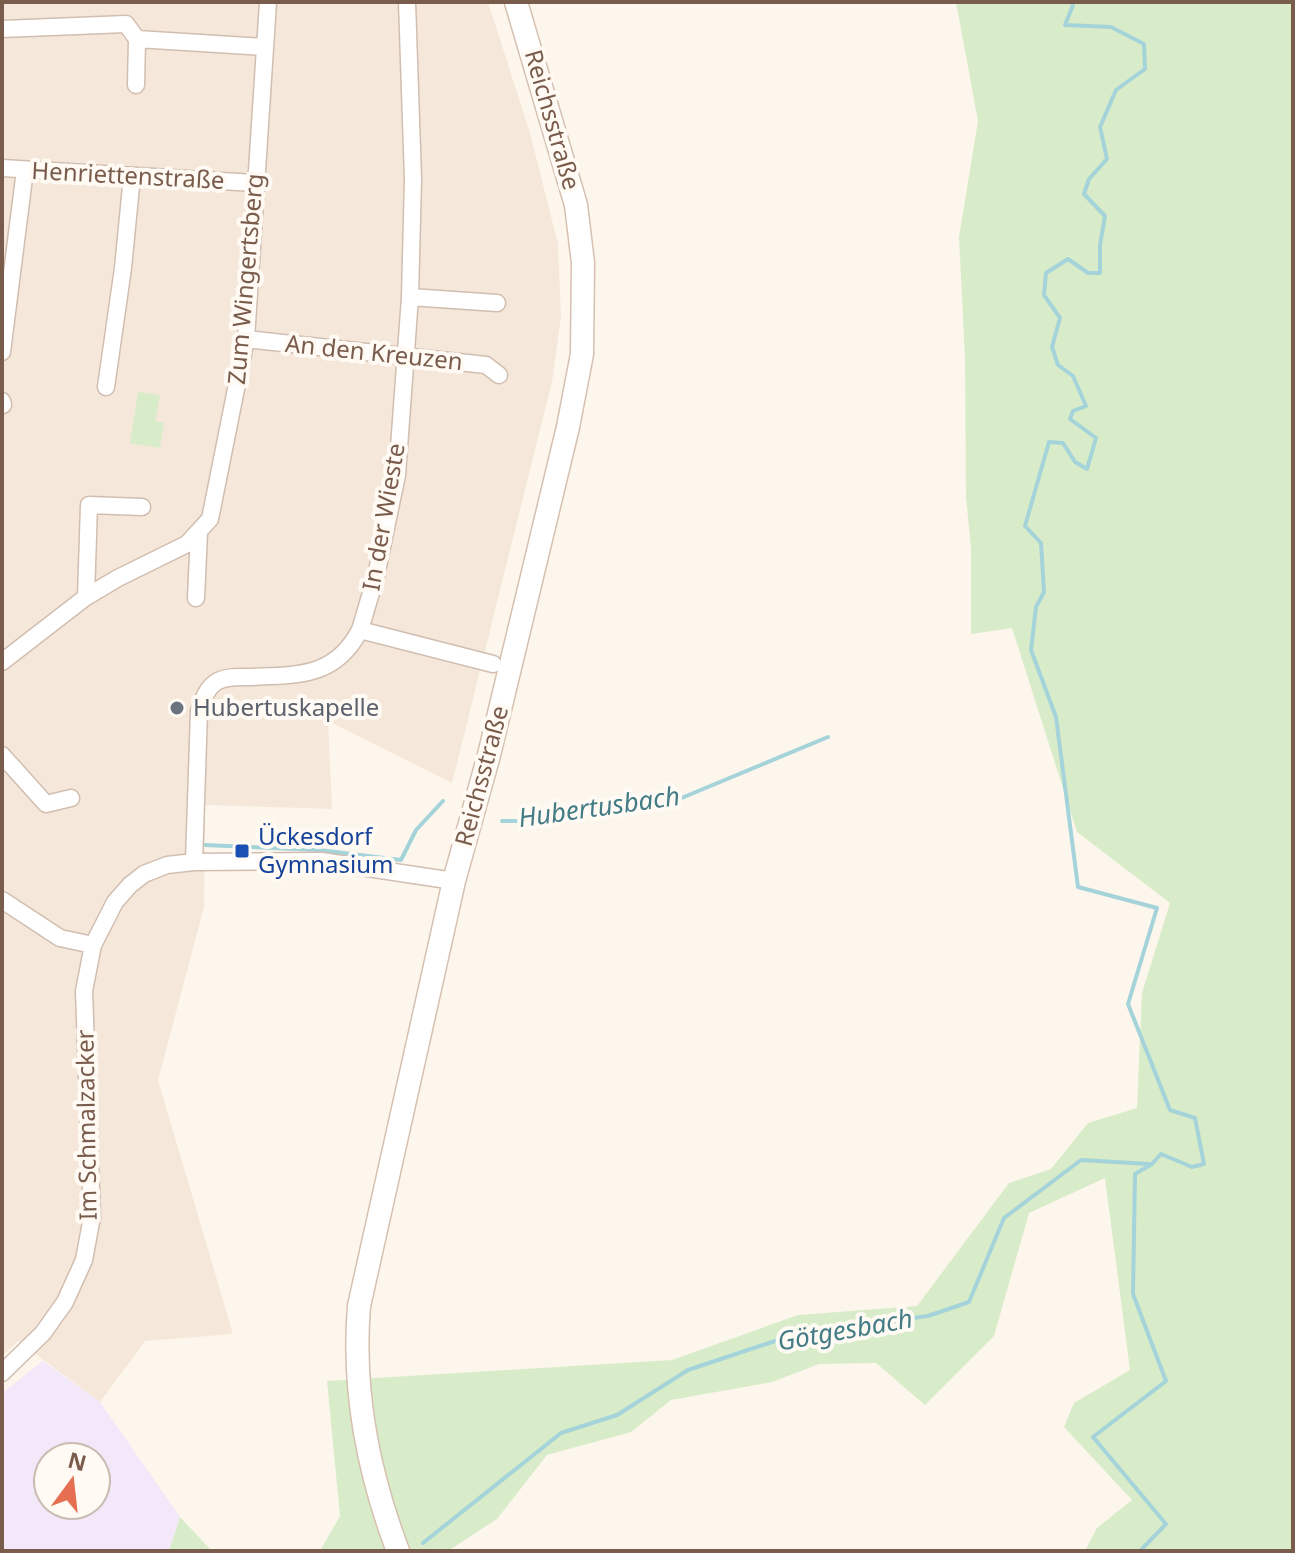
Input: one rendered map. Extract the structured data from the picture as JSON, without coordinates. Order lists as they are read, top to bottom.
{
  "streets": {
    "main road": ["Reichsstraße"],
    "street": [
      "Henriettenstraße",
      "Zum Wingertsberg",
      "An den Kreuzen",
      "In der Wieste",
      "Im Schmalzacker"
    ]
  },
  "crossings": [
    ["Reichsstraße", "Im Schmalzacker"],
    ["Henriettenstraße", "Zum Wingertsberg"],
    ["Zum Wingertsberg", "An den Kreuzen"],
    ["An den Kreuzen", "In der Wieste"]
  ],
  "water": ["Hubertusbach", "Götgesbach"],
  "places": {
    "other": ["Hubertuskapelle"],
    "transit": ["Ückesdorf Gymnasium"]
  },
  "north": "top"
}
